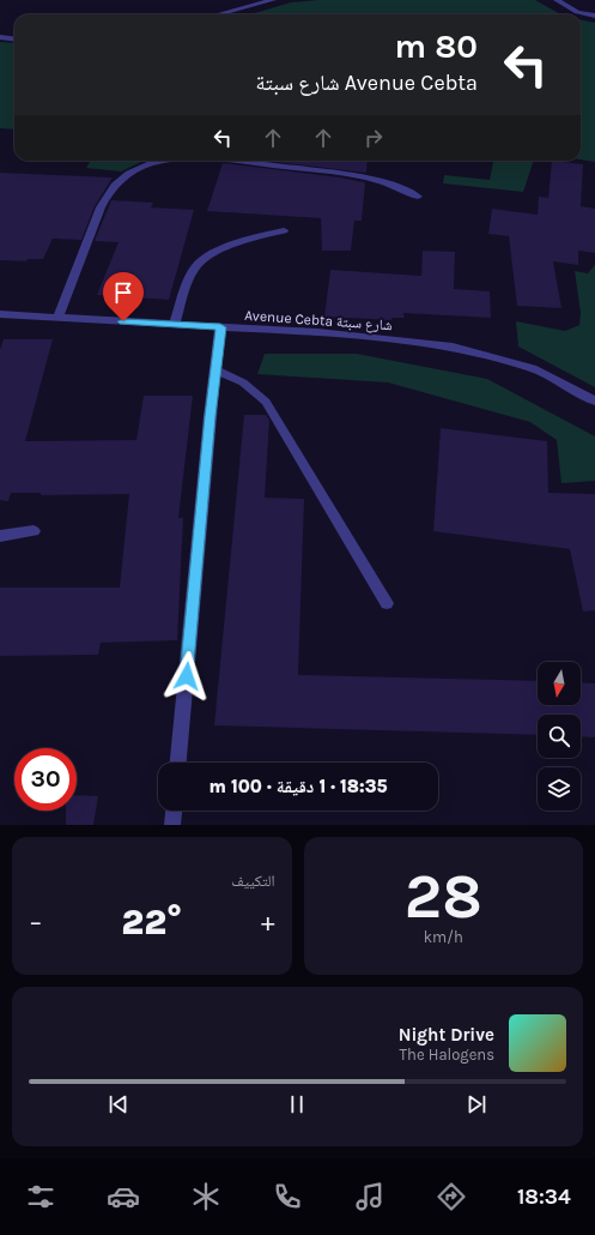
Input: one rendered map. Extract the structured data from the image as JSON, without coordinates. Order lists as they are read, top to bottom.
{
  "streets": {
    "street": ["Avenue Cebta شارع سبتة"]
  },
  "north": "bottom",
  "page": {
    "turn": ["80 m", "Avenue Cebta شارع سبتة"],
    "limit": "30",
    "trip": "18:35 · 1 دقيقة · 100 m",
    "tile": [
      ["28", "km/h"],
      "التكييف"
    ],
    "heat": ["−", "22°", "+"],
    "song": ["Night Drive", "The Halogens"],
    "tabs": "18:34"
  }
}
